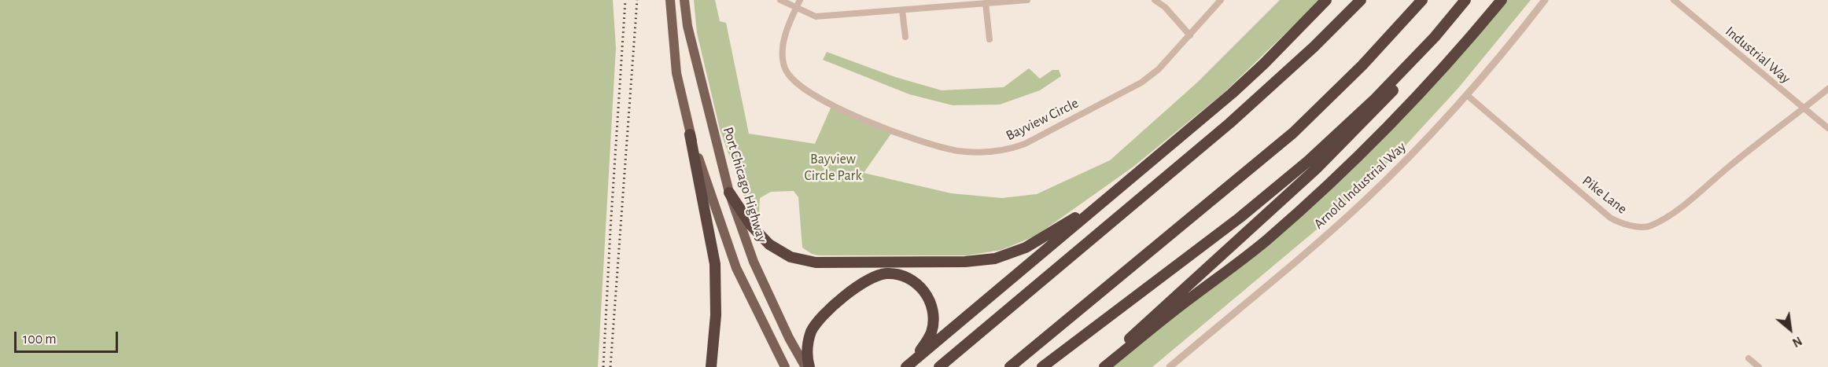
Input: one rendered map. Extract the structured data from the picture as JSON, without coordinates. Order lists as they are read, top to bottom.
{
  "streets": {
    "main road": ["Port Chicago Highway"],
    "street": [
      "Industrial Way",
      "Bayview Circle",
      "Arnold Industrial Way",
      "Pike Lane"
    ]
  },
  "crossings": [
    ["Industrial Way", "Pike Lane"],
    ["Arnold Industrial Way", "Pike Lane"]
  ],
  "parks": ["Bayview Circle Park"],
  "scale_bar": "100 m",
  "north": "bottom right"
}
